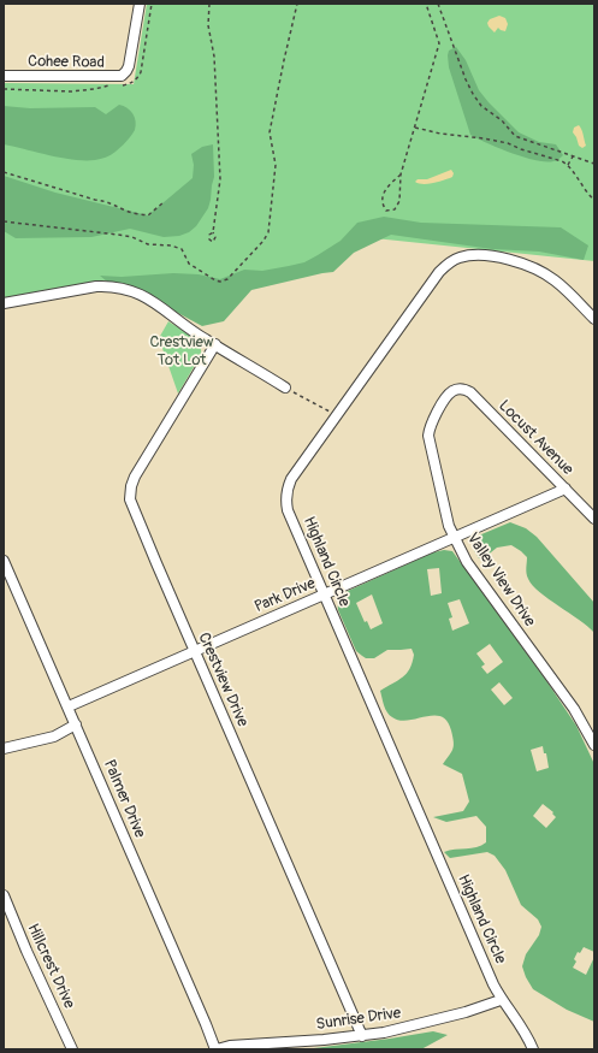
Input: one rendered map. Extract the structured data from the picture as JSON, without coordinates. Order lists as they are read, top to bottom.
{
  "streets": {
    "street": [
      "Cohee Road",
      "Locust Avenue",
      "Highland Circle",
      "Valley View Drive",
      "Park Drive",
      "Crestview Drive",
      "Palmer Drive",
      "Hillcrest Drive",
      "Sunrise Drive"
    ]
  },
  "crossings": [
    ["Locust Avenue", "Valley View Drive"],
    ["Locust Avenue", "Park Drive"],
    ["Highland Circle", "Park Drive"],
    ["Highland Circle", "Sunrise Drive"],
    ["Valley View Drive", "Park Drive"],
    ["Park Drive", "Crestview Drive"],
    ["Park Drive", "Palmer Drive"],
    ["Crestview Drive", "Sunrise Drive"],
    ["Palmer Drive", "Sunrise Drive"]
  ],
  "parks": ["Crestview Tot Lot"]
}
